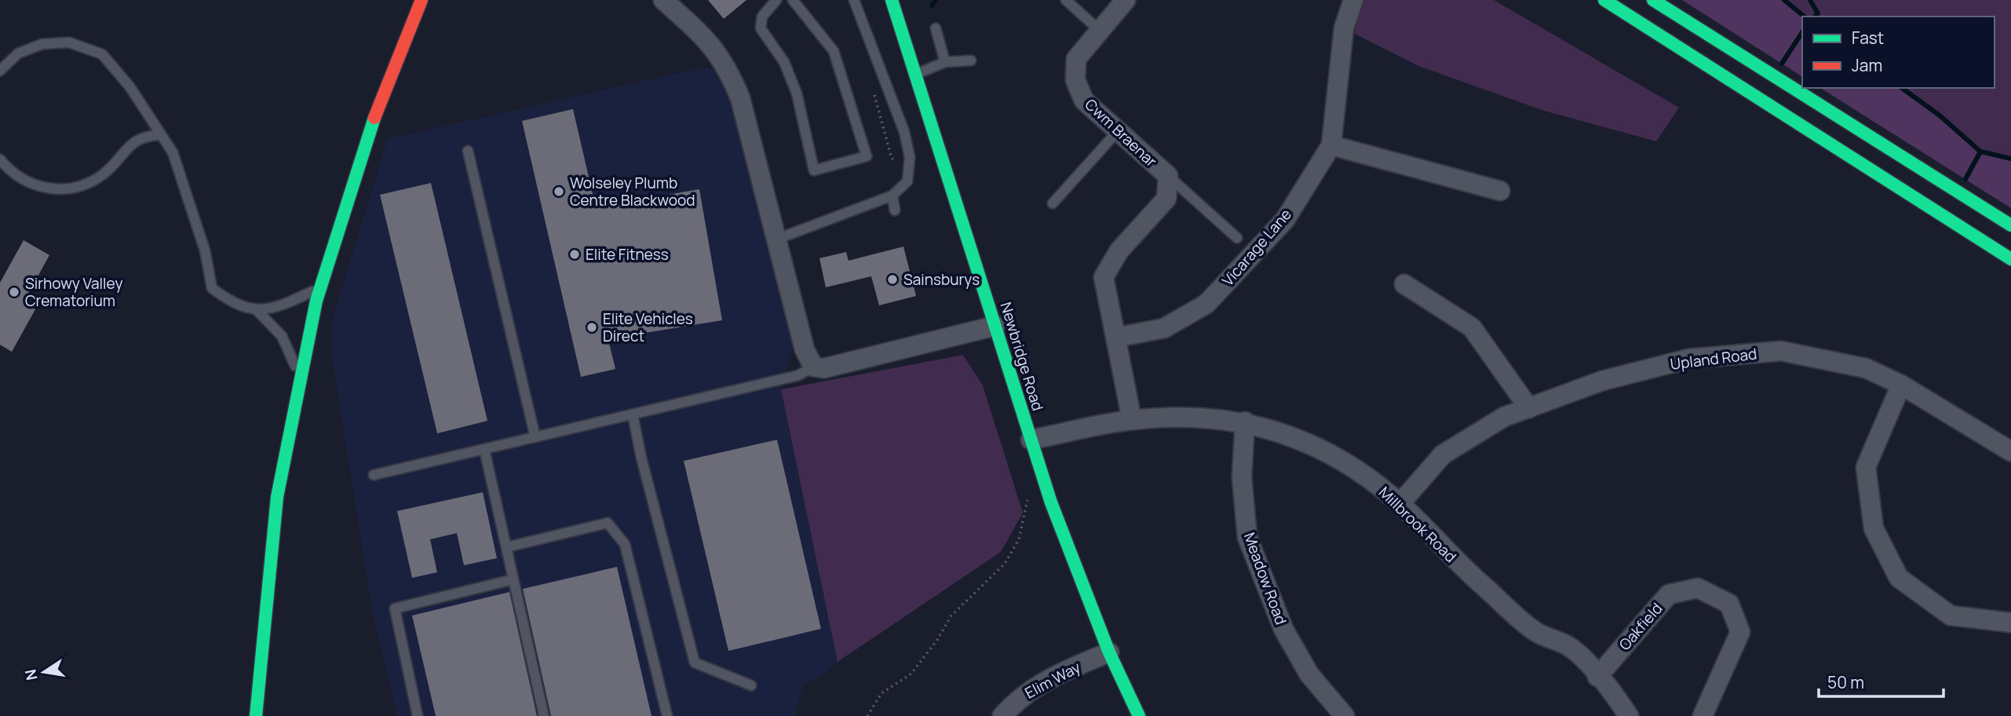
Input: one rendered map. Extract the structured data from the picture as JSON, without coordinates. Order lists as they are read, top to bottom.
{
  "streets": {
    "main road": ["Newbridge Road"],
    "street": [
      "Cwm Braenar",
      "Vicarage Lane",
      "Upland Road",
      "Millbrook Road",
      "Meadow Road",
      "Oakfield",
      "Elim Way"
    ]
  },
  "crossings": [
    ["Cwm Braenar", "Vicarage Lane"],
    ["Cwm Braenar", "Millbrook Road"],
    ["Newbridge Road", "Millbrook Road"],
    ["Newbridge Road", "Elim Way"],
    ["Upland Road", "Millbrook Road"],
    ["Millbrook Road", "Meadow Road"],
    ["Millbrook Road", "Oakfield"]
  ],
  "places": [
    "Wolseley Plumb Centre Blackwood",
    "Elite Fitness",
    "Sainsburys",
    "Sirhowy Valley Crematorium",
    "Elite Vehicles Direct"
  ],
  "legend": ["Fast", "Jam"],
  "scale_bar": "50 m",
  "north": "left"
}
